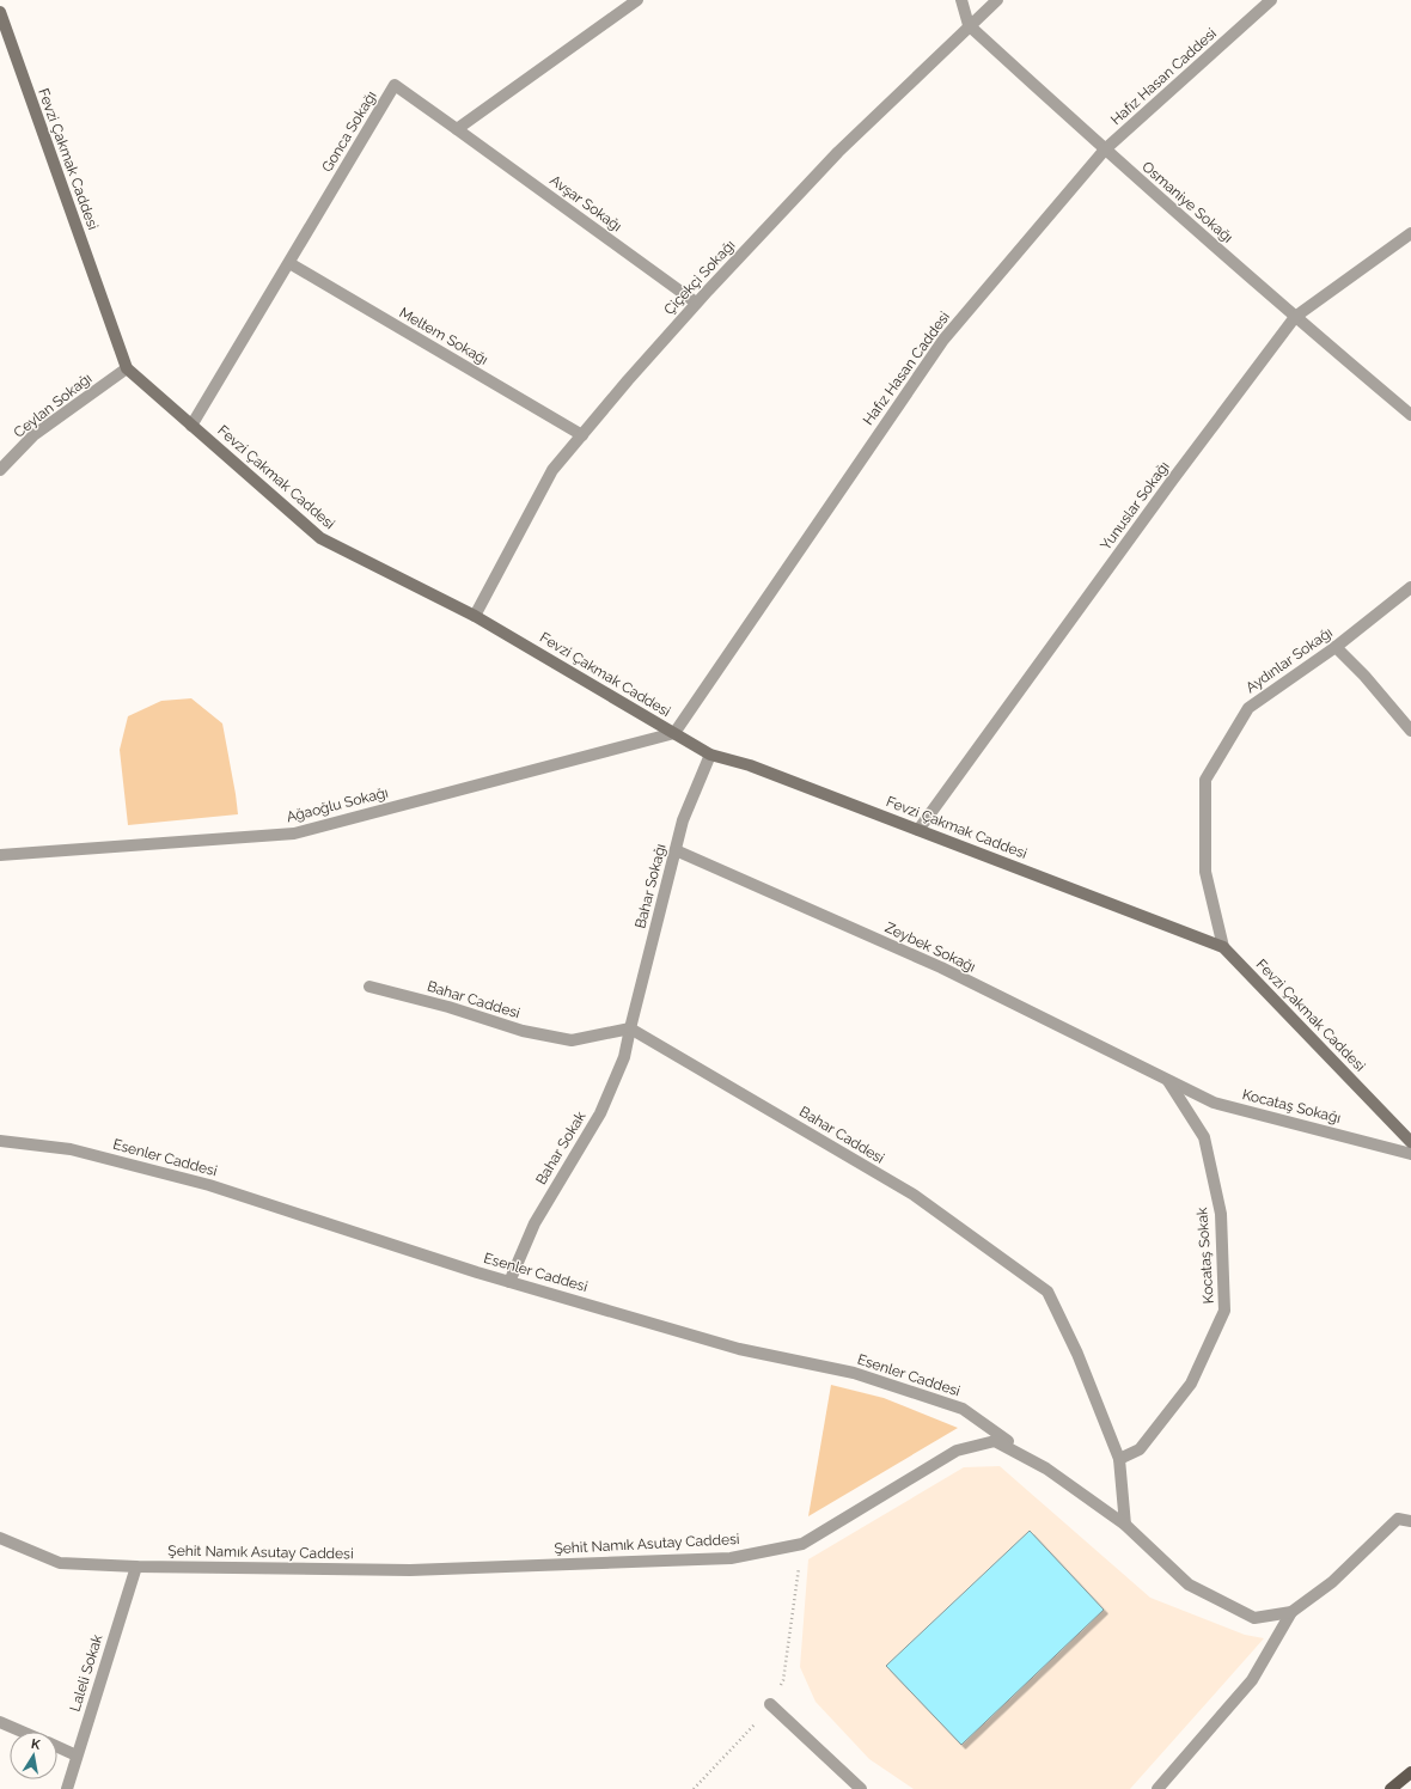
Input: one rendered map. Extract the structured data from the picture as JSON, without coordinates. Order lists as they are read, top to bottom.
{
  "streets": {
    "main road": ["Fevzi Çakmak Caddesi"],
    "street": [
      "Hafız Hasan Caddesi",
      "Gonca Sokağı",
      "Osmaniye Sokağı",
      "Avşar Sokağı",
      "Çiçekçi Sokağı",
      "Meltem Sokağı",
      "Ceylan Sokağı",
      "Yunuslar Sokağı",
      "Aydınlar Sokağı",
      "Ağaoğlu Sokağı",
      "Bahar Sokağı",
      "Zeybek Sokağı",
      "Bahar Caddesi",
      "Kocataş Sokağı",
      "Bahar Sokak",
      "Esenler Caddesi",
      "Kocataş Sokak",
      "Şehit Namık Asutay Caddesi",
      "Laleli Sokak"
    ]
  },
  "crossings": [
    ["Hafız Hasan Caddesi", "Fevzi Çakmak Caddesi"],
    ["Hafız Hasan Caddesi", "Osmaniye Sokağı"],
    ["Hafız Hasan Caddesi", "Ağaoğlu Sokağı"],
    ["Gonca Sokağı", "Fevzi Çakmak Caddesi"],
    ["Gonca Sokağı", "Avşar Sokağı"],
    ["Gonca Sokağı", "Meltem Sokağı"],
    ["Fevzi Çakmak Caddesi", "Çiçekçi Sokağı"],
    ["Fevzi Çakmak Caddesi", "Ceylan Sokağı"],
    ["Fevzi Çakmak Caddesi", "Yunuslar Sokağı"],
    ["Fevzi Çakmak Caddesi", "Aydınlar Sokağı"],
    ["Fevzi Çakmak Caddesi", "Ağaoğlu Sokağı"],
    ["Fevzi Çakmak Caddesi", "Bahar Sokağı"],
    ["Osmaniye Sokağı", "Çiçekçi Sokağı"],
    ["Osmaniye Sokağı", "Yunuslar Sokağı"],
    ["Avşar Sokağı", "Çiçekçi Sokağı"],
    ["Çiçekçi Sokağı", "Meltem Sokağı"],
    ["Bahar Sokağı", "Zeybek Sokağı"],
    ["Bahar Sokağı", "Bahar Caddesi"],
    ["Bahar Sokağı", "Bahar Sokak"],
    ["Zeybek Sokağı", "Kocataş Sokağı"],
    ["Zeybek Sokağı", "Kocataş Sokak"],
    ["Bahar Caddesi", "Bahar Sokak"],
    ["Bahar Caddesi", "Kocataş Sokak"],
    ["Bahar Caddesi", "Şehit Namık Asutay Caddesi"],
    ["Kocataş Sokağı", "Kocataş Sokak"],
    ["Bahar Sokak", "Esenler Caddesi"],
    ["Esenler Caddesi", "Şehit Namık Asutay Caddesi"],
    ["Şehit Namık Asutay Caddesi", "Laleli Sokak"]
  ],
  "north": "top"
}
